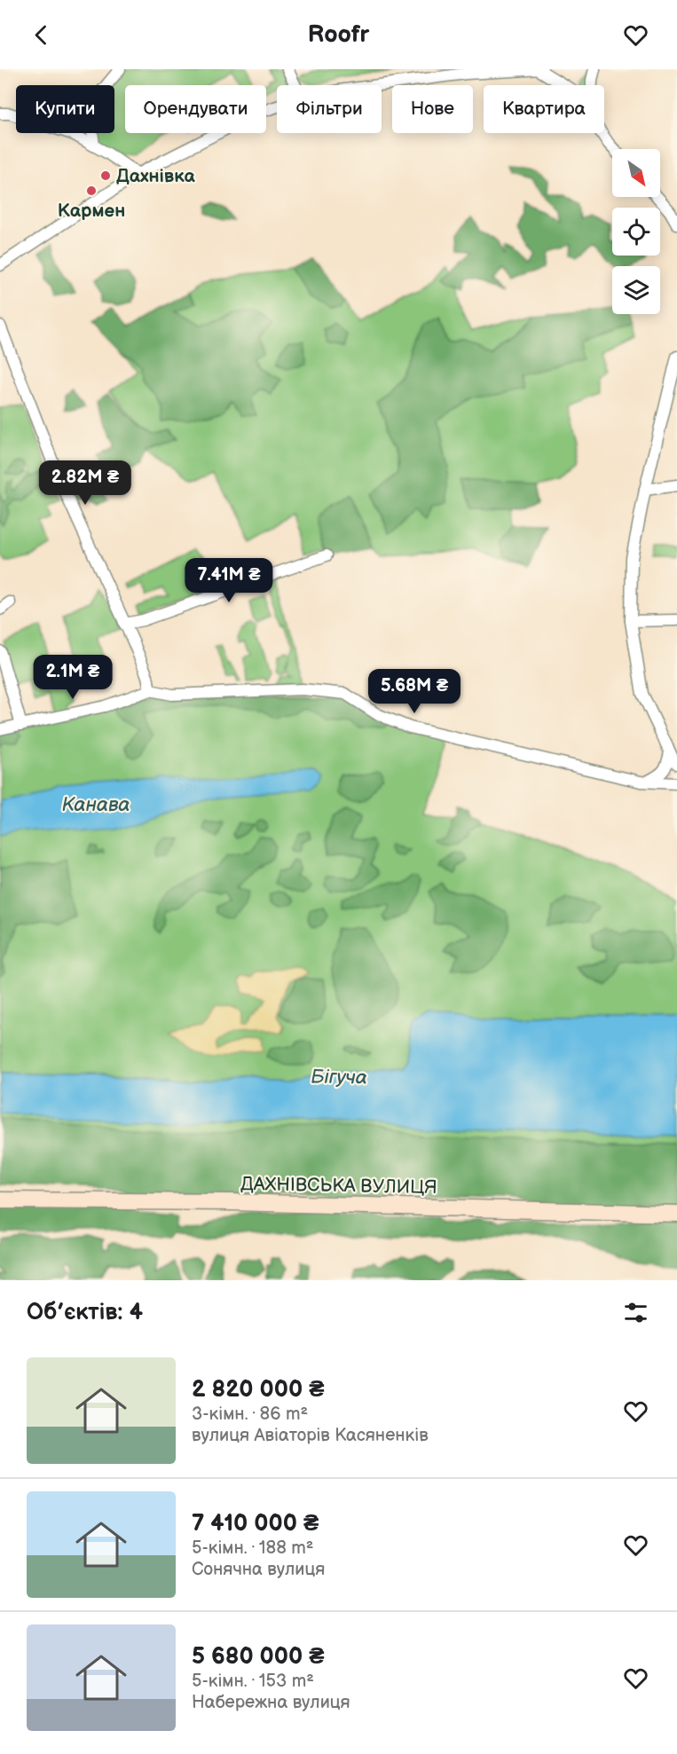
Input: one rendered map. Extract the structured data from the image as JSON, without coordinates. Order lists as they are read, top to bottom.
{
  "streets": {
    "street": ["ДАХНІВСЬКА ВУЛИЦЯ"]
  },
  "water": ["Канава", "Бігуча"],
  "places": ["Дахнівка", "Кармен"],
  "north": "bottom right",
  "page": {
    "header": "Roofr",
    "chip": [
      "Купити",
      "Орендувати",
      "Фільтри",
      "Нове",
      "Квартира"
    ],
    "price": [
      "2.82M ₴",
      "7.41M ₴",
      "2.1M ₴",
      "5.68M ₴"
    ],
    "heading": "Об’єктів: 4",
    "list": [
      {
        "name": "2 820 000 ₴",
        "note": "3-кімн. · 86 m² · вулиця Авіаторів Касяненків"
      },
      {
        "name": "7 410 000 ₴",
        "note": "5-кімн. · 188 m² · Сонячна вулиця"
      },
      {
        "name": "5 680 000 ₴",
        "note": "5-кімн. · 153 m² · Набережна вулиця"
      }
    ]
  }
}
